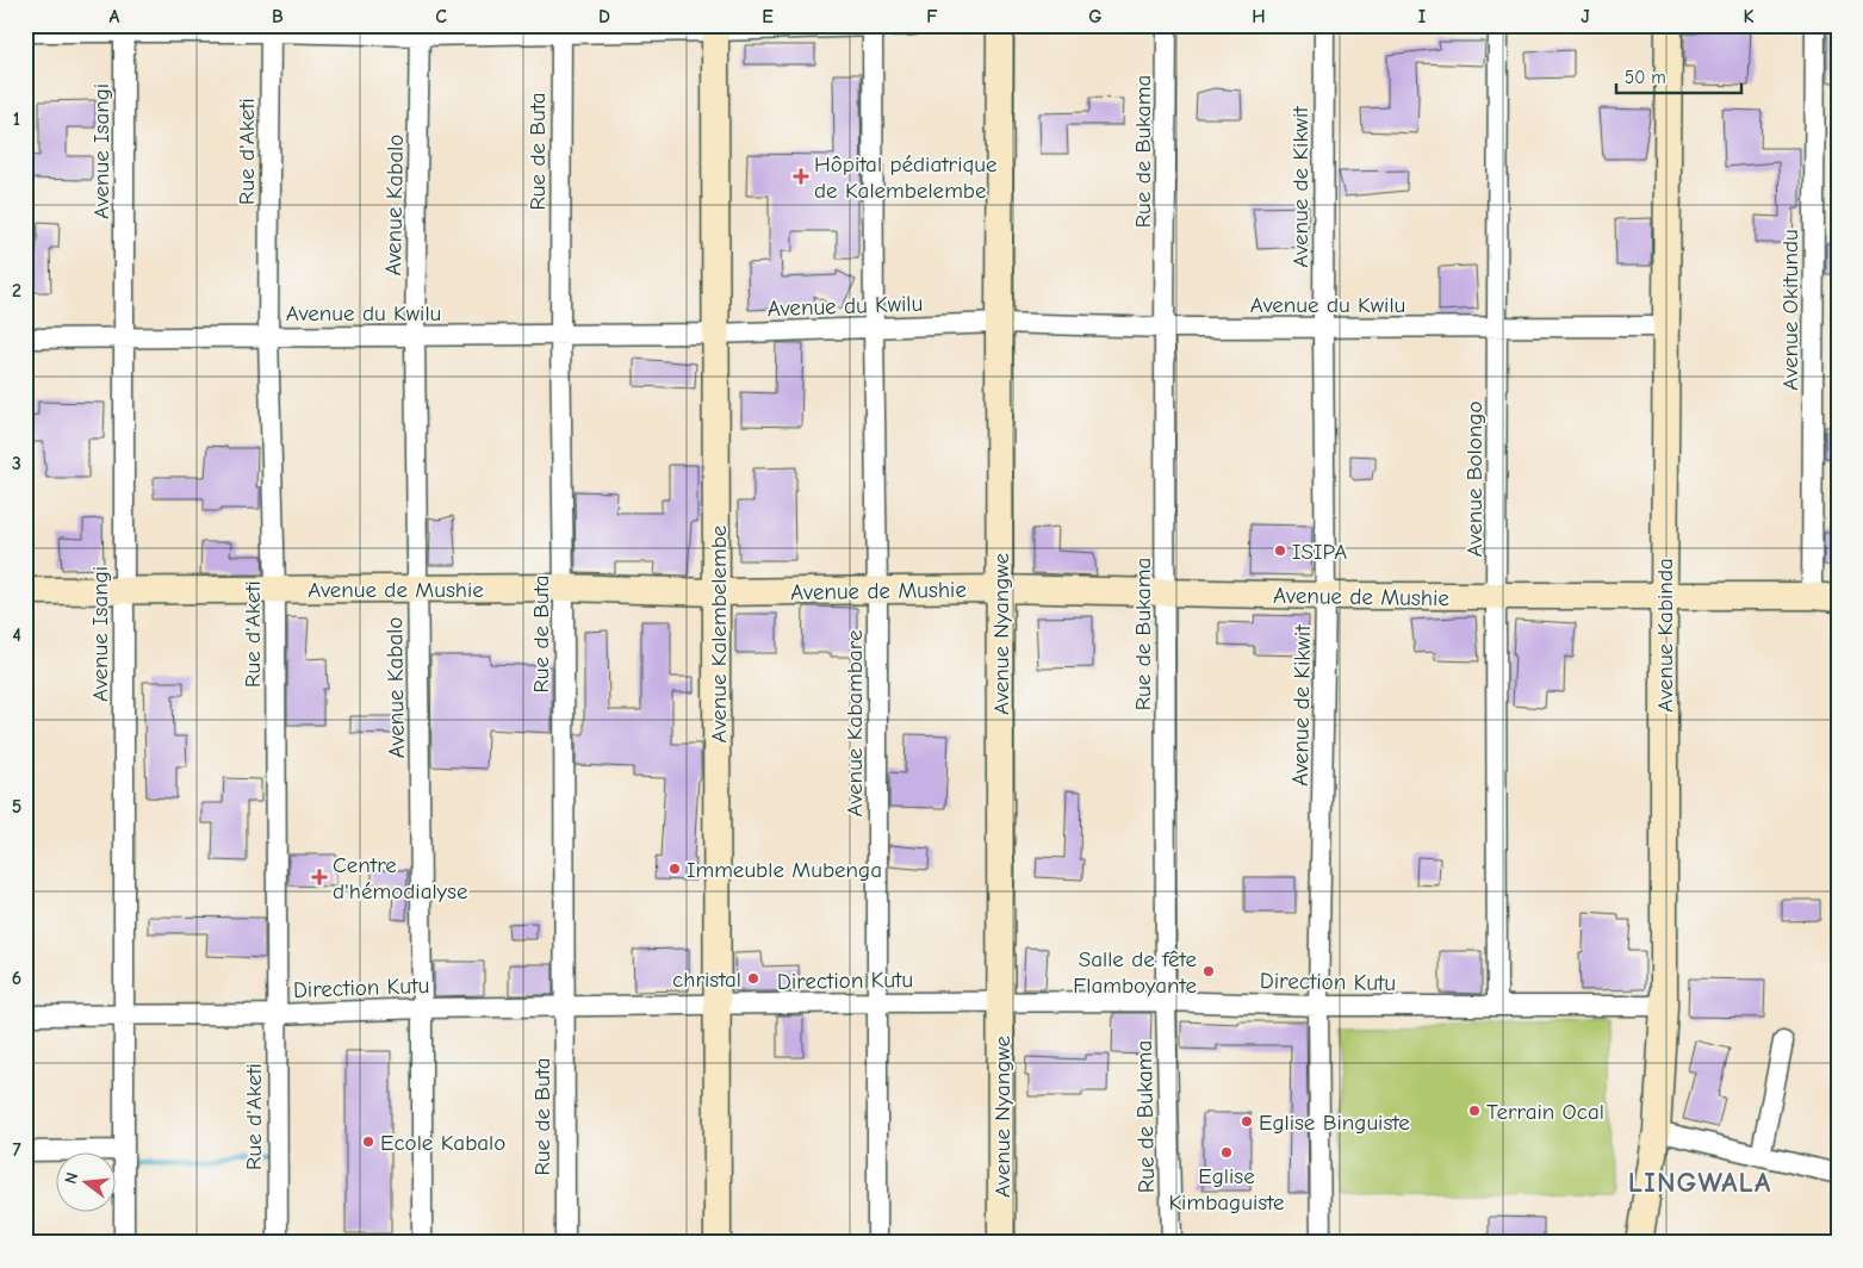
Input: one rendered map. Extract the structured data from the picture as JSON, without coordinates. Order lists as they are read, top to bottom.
{
  "streets": {
    "street": [
      "Avenue Isangi",
      "Rue d'Aketi",
      "Rue de Buta",
      "Rue de Bukama",
      "Avenue de Kikwit",
      "Avenue Kabalo",
      "Avenue du Kwilu",
      "Avenue Okitundu",
      "Avenue Bolongo",
      "Avenue de Mushie",
      "Avenue Kalembelembe",
      "Avenue Nyangwe",
      "Avenue Kabinda",
      "Avenue Kabambare",
      "Direction Kutu"
    ]
  },
  "crossings": [
    ["Avenue Isangi", "Avenue du Kwilu"],
    ["Avenue Isangi", "Avenue de Mushie"],
    ["Avenue Isangi", "Direction Kutu"],
    ["Rue d'Aketi", "Avenue du Kwilu"],
    ["Rue d'Aketi", "Avenue de Mushie"],
    ["Rue d'Aketi", "Direction Kutu"],
    ["Rue de Buta", "Avenue du Kwilu"],
    ["Rue de Buta", "Avenue de Mushie"],
    ["Rue de Buta", "Direction Kutu"],
    ["Rue de Bukama", "Avenue du Kwilu"],
    ["Rue de Bukama", "Avenue de Mushie"],
    ["Rue de Bukama", "Direction Kutu"],
    ["Avenue de Kikwit", "Avenue du Kwilu"],
    ["Avenue de Kikwit", "Avenue de Mushie"],
    ["Avenue de Kikwit", "Direction Kutu"],
    ["Avenue Kabalo", "Avenue du Kwilu"],
    ["Avenue Kabalo", "Avenue de Mushie"],
    ["Avenue Kabalo", "Direction Kutu"],
    ["Avenue du Kwilu", "Avenue Bolongo"],
    ["Avenue du Kwilu", "Avenue Kalembelembe"],
    ["Avenue du Kwilu", "Avenue Nyangwe"],
    ["Avenue du Kwilu", "Avenue Kabinda"],
    ["Avenue du Kwilu", "Avenue Kabambare"],
    ["Avenue Okitundu", "Avenue de Mushie"],
    ["Avenue Bolongo", "Avenue de Mushie"],
    ["Avenue Bolongo", "Direction Kutu"],
    ["Avenue de Mushie", "Avenue Kalembelembe"],
    ["Avenue de Mushie", "Avenue Nyangwe"],
    ["Avenue de Mushie", "Avenue Kabinda"],
    ["Avenue de Mushie", "Avenue Kabambare"],
    ["Avenue Kalembelembe", "Direction Kutu"],
    ["Avenue Nyangwe", "Direction Kutu"],
    ["Avenue Kabinda", "Direction Kutu"],
    ["Avenue Kabambare", "Direction Kutu"]
  ],
  "districts": ["LINGWALA"],
  "places": {
    "health": ["Hôpital pédiatrique de Kalembelembe", "Centre d'hémodialyse"],
    "other": [
      "ISIPA",
      "Immeuble Mubenga",
      "Salle de fête Flamboyante",
      "christal",
      "Terrain Ocal",
      "Eglise Binguiste",
      "Ecole Kabalo",
      "Eglise Kimbaguiste"
    ]
  },
  "scale_bar": "50 m",
  "north": "left",
  "grid": {
    "columns": [
      "A",
      "B",
      "C",
      "D",
      "E",
      "F",
      "G",
      "H",
      "I",
      "J",
      "K"
    ],
    "rows": [
      "1",
      "2",
      "3",
      "4",
      "5",
      "6",
      "7"
    ]
  }
}
